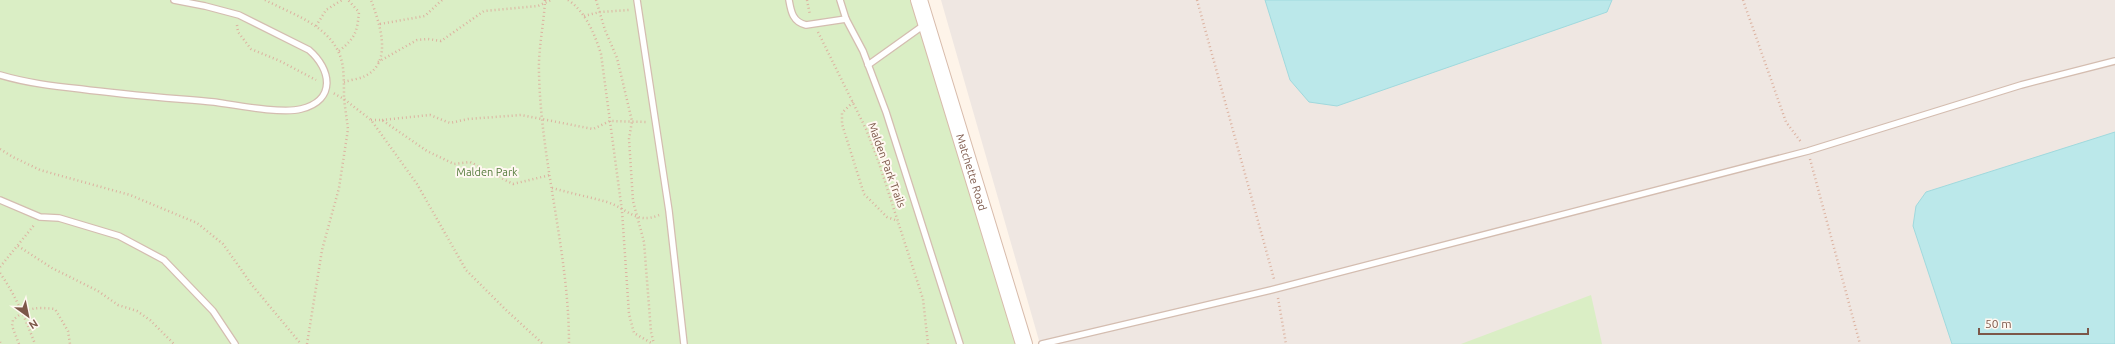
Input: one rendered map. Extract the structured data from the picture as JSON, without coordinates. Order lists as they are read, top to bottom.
{
  "streets": {
    "main road": ["Matchette Road"],
    "path": ["Malden Park Trails"]
  },
  "parks": ["Malden Park"],
  "scale_bar": "50 m",
  "north": "bottom right"
}
